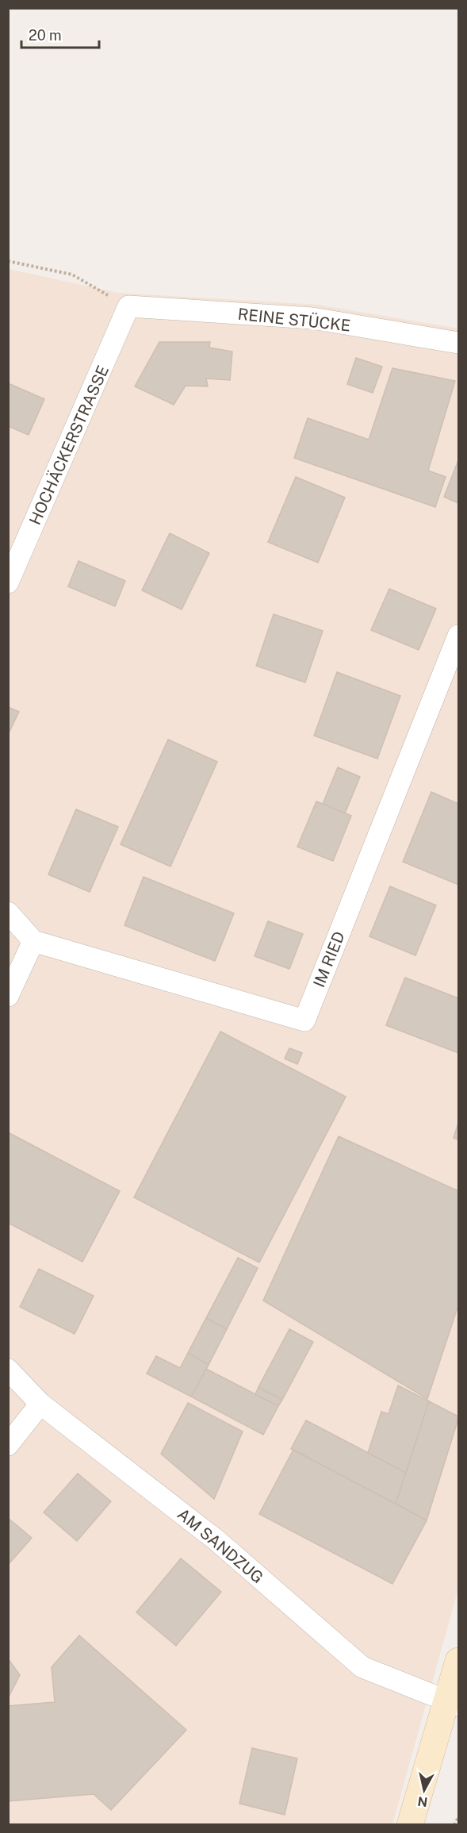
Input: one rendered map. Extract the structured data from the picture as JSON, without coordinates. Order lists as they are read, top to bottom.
{
  "streets": {
    "street": [
      "REINE STÜCKE",
      "HOCHÄCKERSTRASSE",
      "IM RIED",
      "AM SANDZUG"
    ]
  },
  "crossings": [
    ["REINE STÜCKE", "HOCHÄCKERSTRASSE"]
  ],
  "scale_bar": "20 m",
  "north": "bottom"
}
